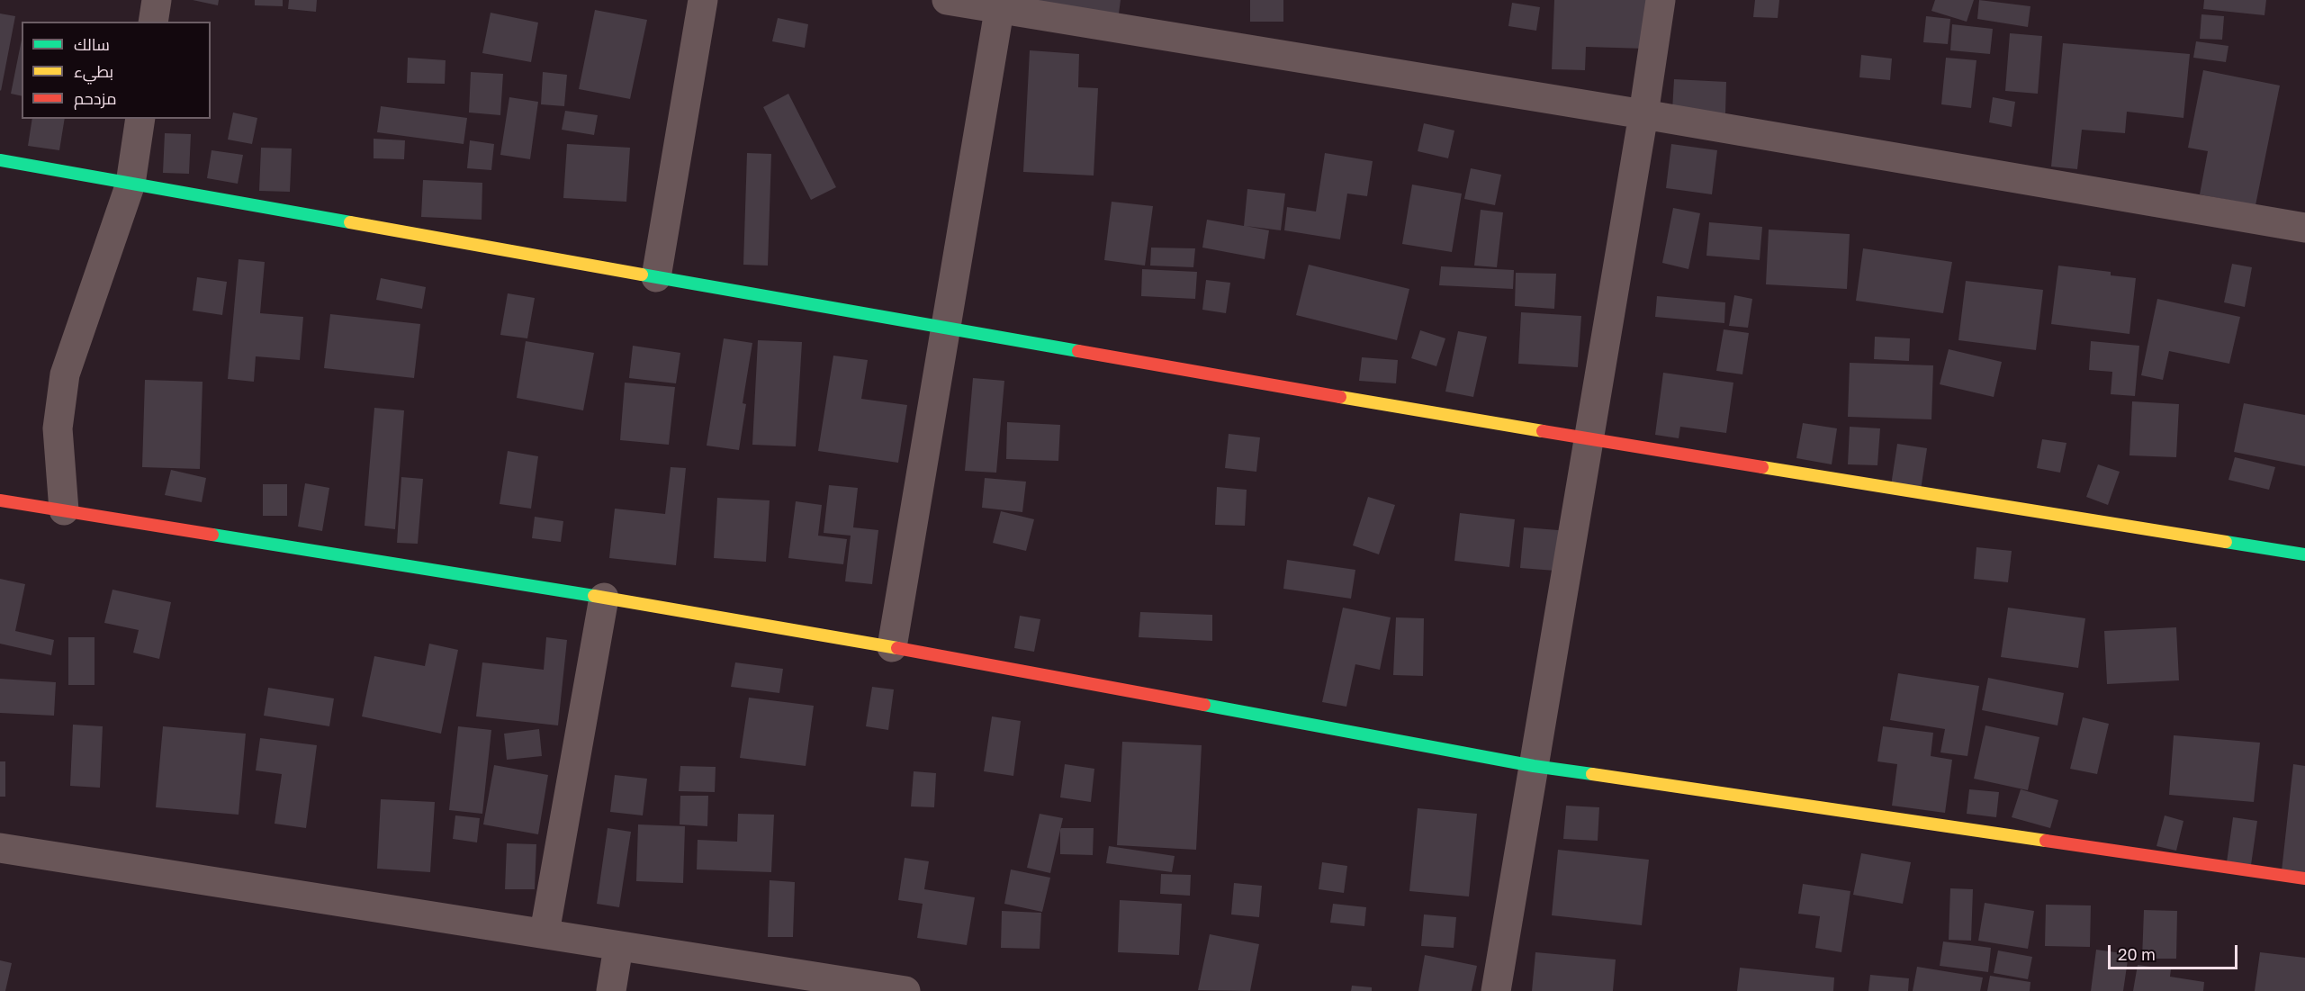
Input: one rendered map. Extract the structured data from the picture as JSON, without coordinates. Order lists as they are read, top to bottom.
{
  "legend": ["سالك", "بطيء", "مزدحم"],
  "scale_bar": "20 m"
}
